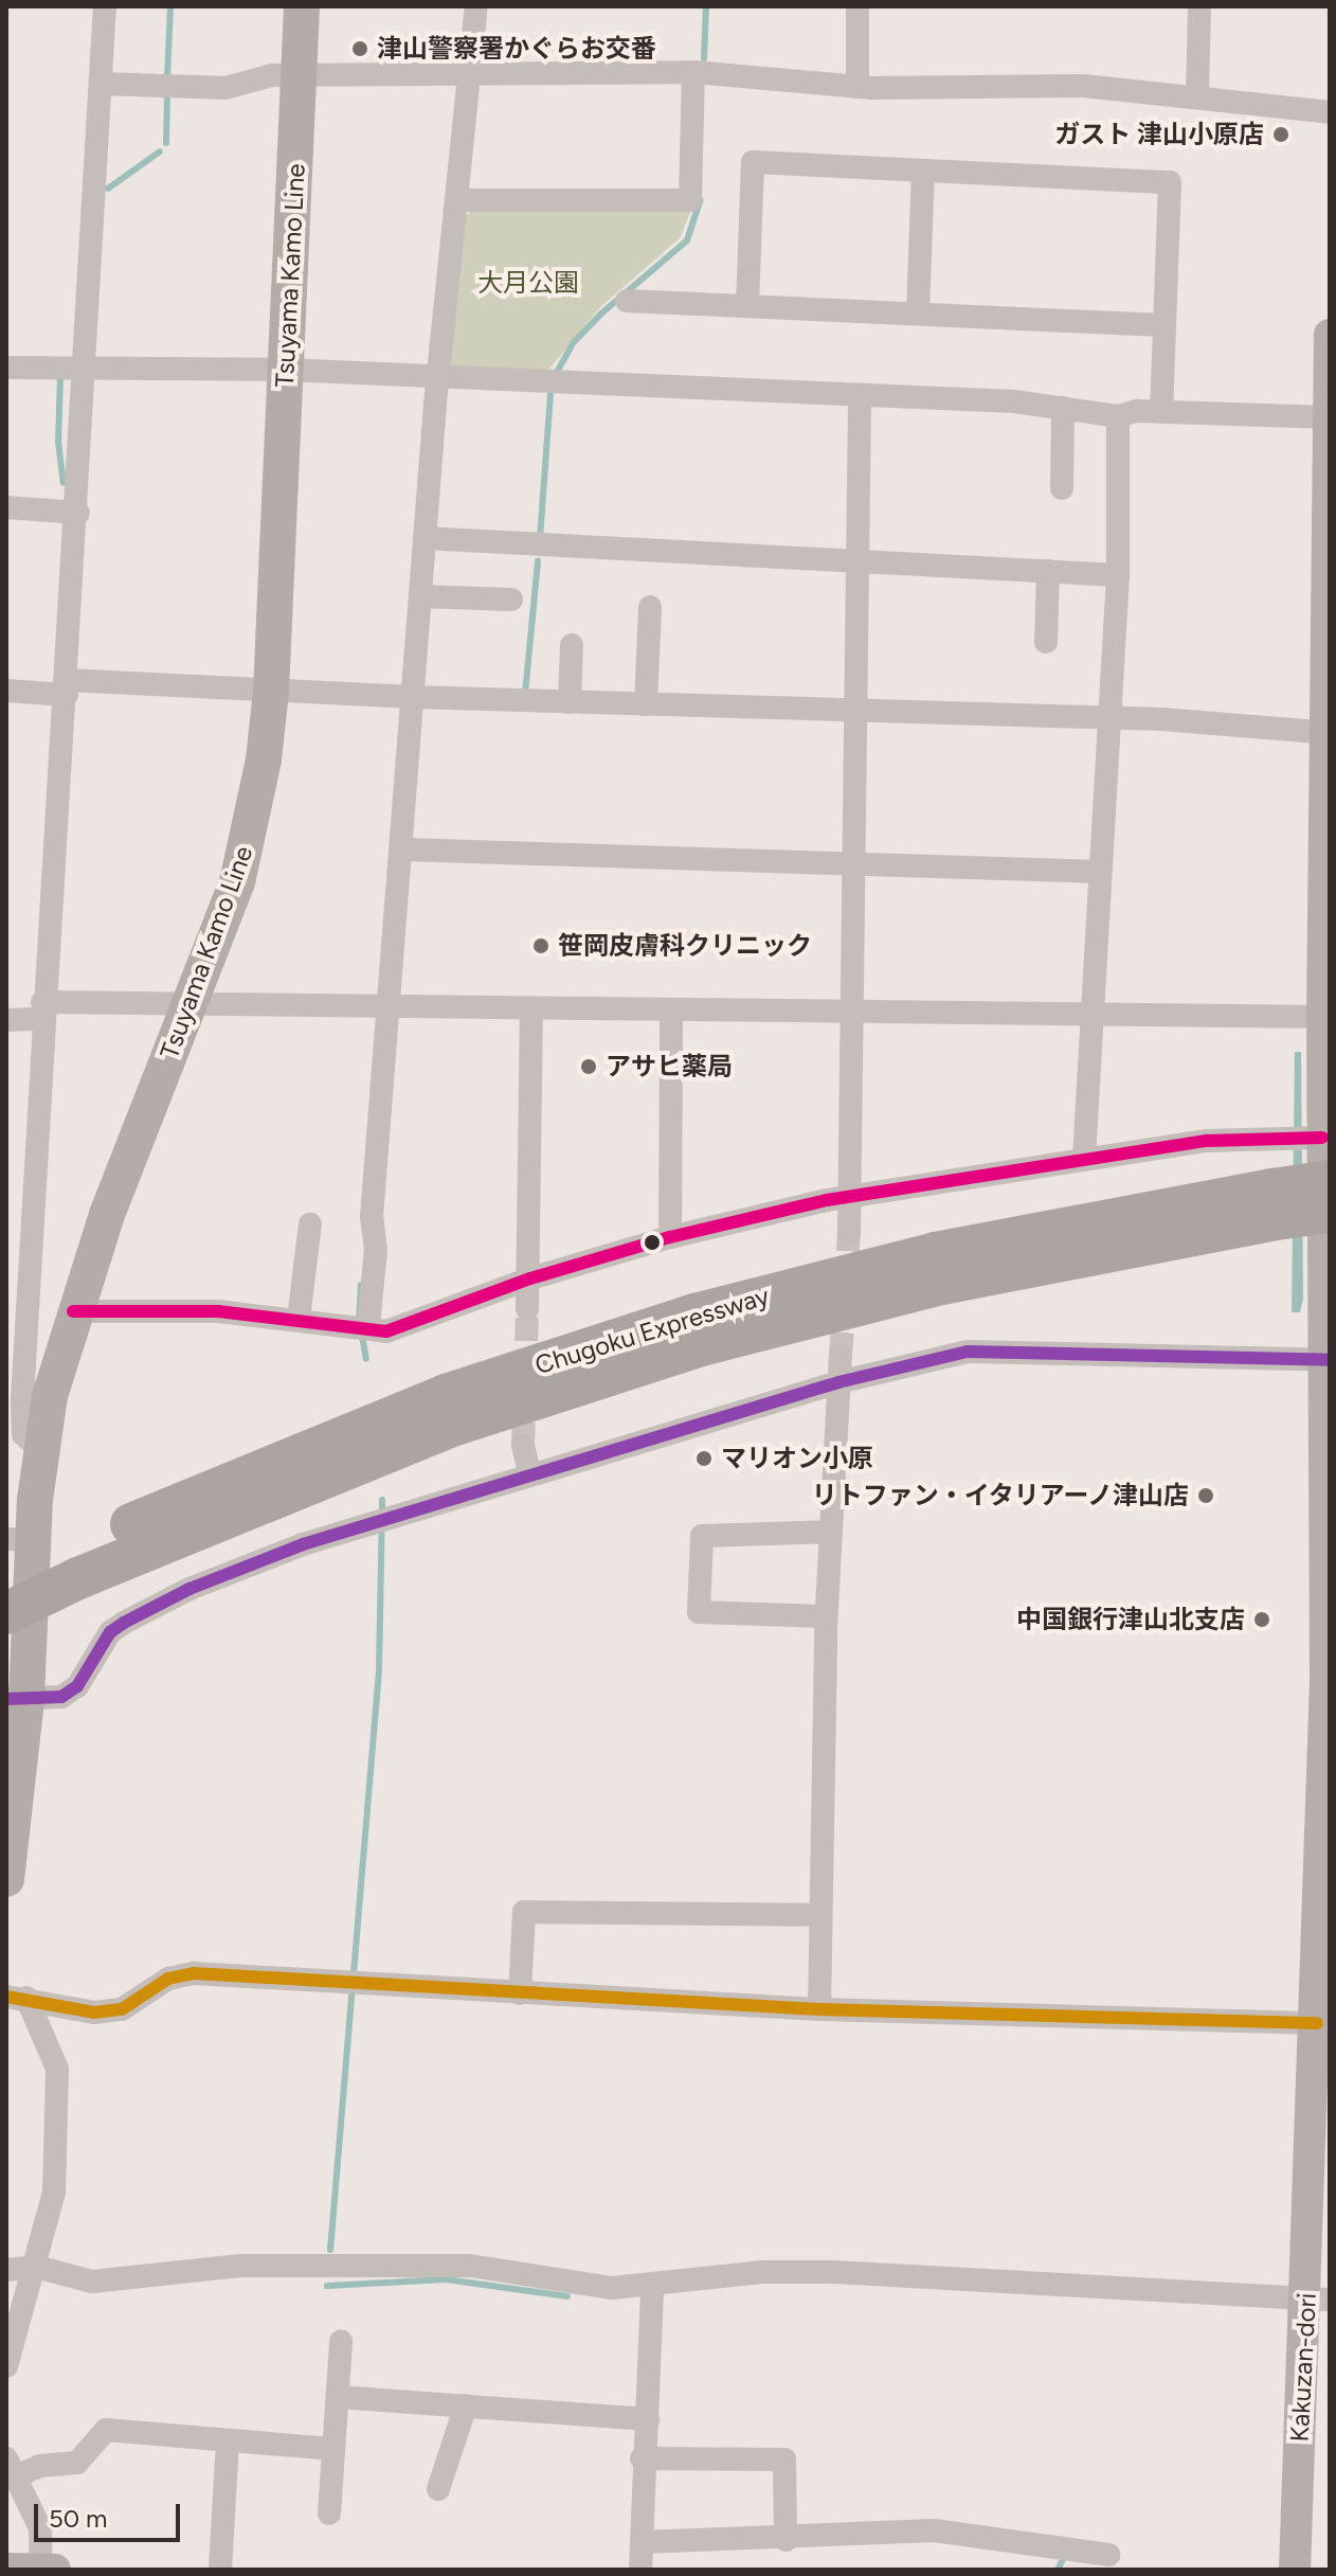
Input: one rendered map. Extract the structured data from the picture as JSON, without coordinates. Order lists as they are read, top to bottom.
{
  "streets": {
    "highway": ["Chugoku Expressway"],
    "main road": ["Tsuyama Kamo Line"],
    "street": ["Kakuzan-dori"]
  },
  "parks": ["大月公園"],
  "places": [
    "津山警察署かぐらお交番",
    "ガスト 津山小原店",
    "笹岡皮膚科クリニック",
    "アサヒ薬局",
    "マリオン小原",
    "リトファン・イタリアーノ津山店",
    "中国銀行津山北支店"
  ],
  "scale_bar": "50 m"
}
